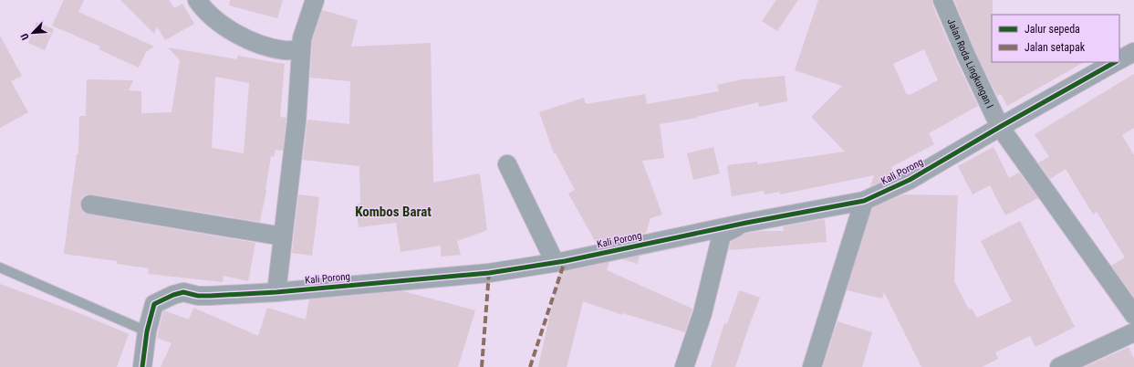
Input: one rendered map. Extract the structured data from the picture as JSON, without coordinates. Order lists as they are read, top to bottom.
{
  "streets": {
    "street": ["Jalan Roda Lingkungan I", "Kali Porong"]
  },
  "crossings": [
    ["Jalan Roda Lingkungan I", "Kali Porong"]
  ],
  "districts": ["Kombos Barat"],
  "legend": ["Jalur sepeda", "Jalan setapak"],
  "north": "bottom left"
}
